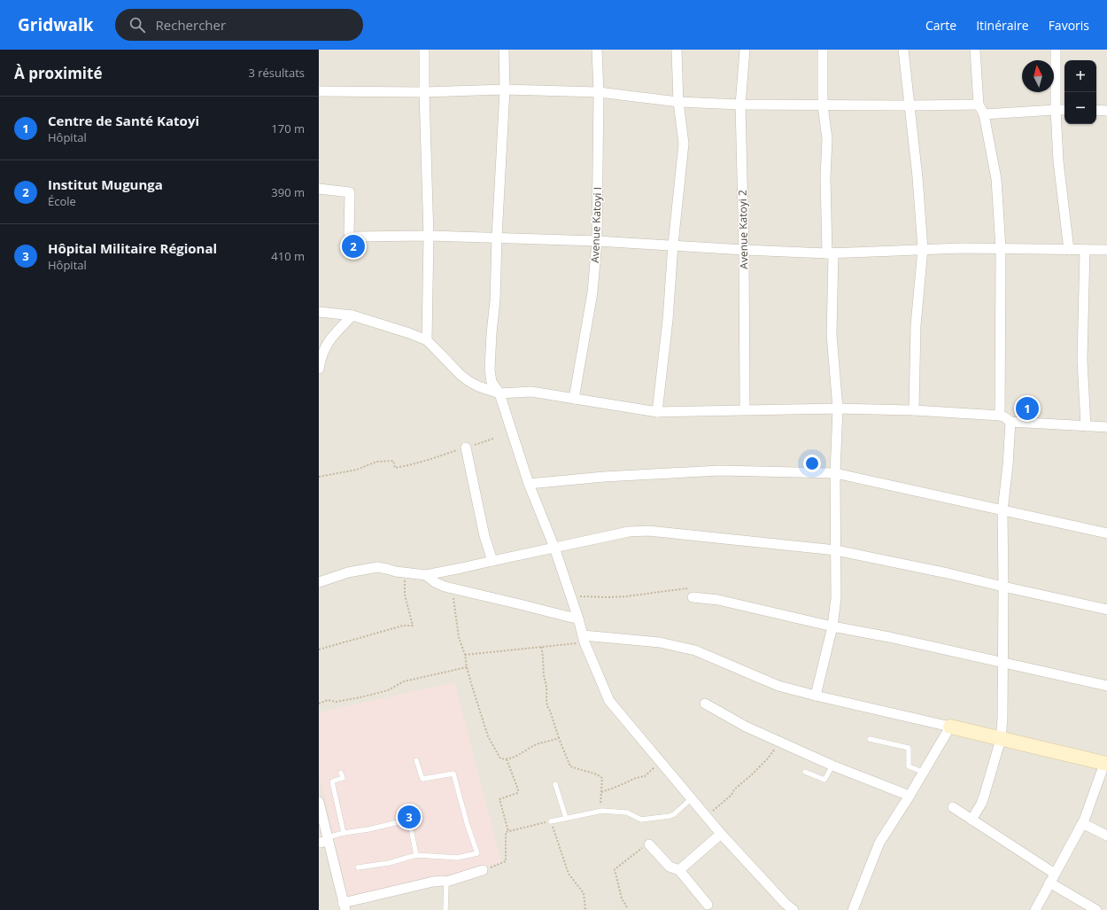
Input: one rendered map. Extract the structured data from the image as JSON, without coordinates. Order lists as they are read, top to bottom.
{
  "streets": {
    "street": ["Avenue Katoyi I", "Avenue Katoyi 2"]
  },
  "north": "top",
  "page": {
    "header": "Gridwalk",
    "search": "Rechercher",
    "nav": ["Carte", "Itinéraire", "Favoris"],
    "heading": ["À proximité", "3 résultats"],
    "map_buttons": ["+", "−"],
    "list": [
      {
        "mark": "1",
        "name": "Centre de Santé Katoyi",
        "note": "Hôpital",
        "value": "170 m"
      },
      {
        "mark": "2",
        "name": "Institut Mugunga",
        "note": "École",
        "value": "390 m"
      },
      {
        "mark": "3",
        "name": "Hôpital Militaire Régional",
        "note": "Hôpital",
        "value": "410 m"
      }
    ],
    "pins": ["2", "1", "3"]
  }
}
